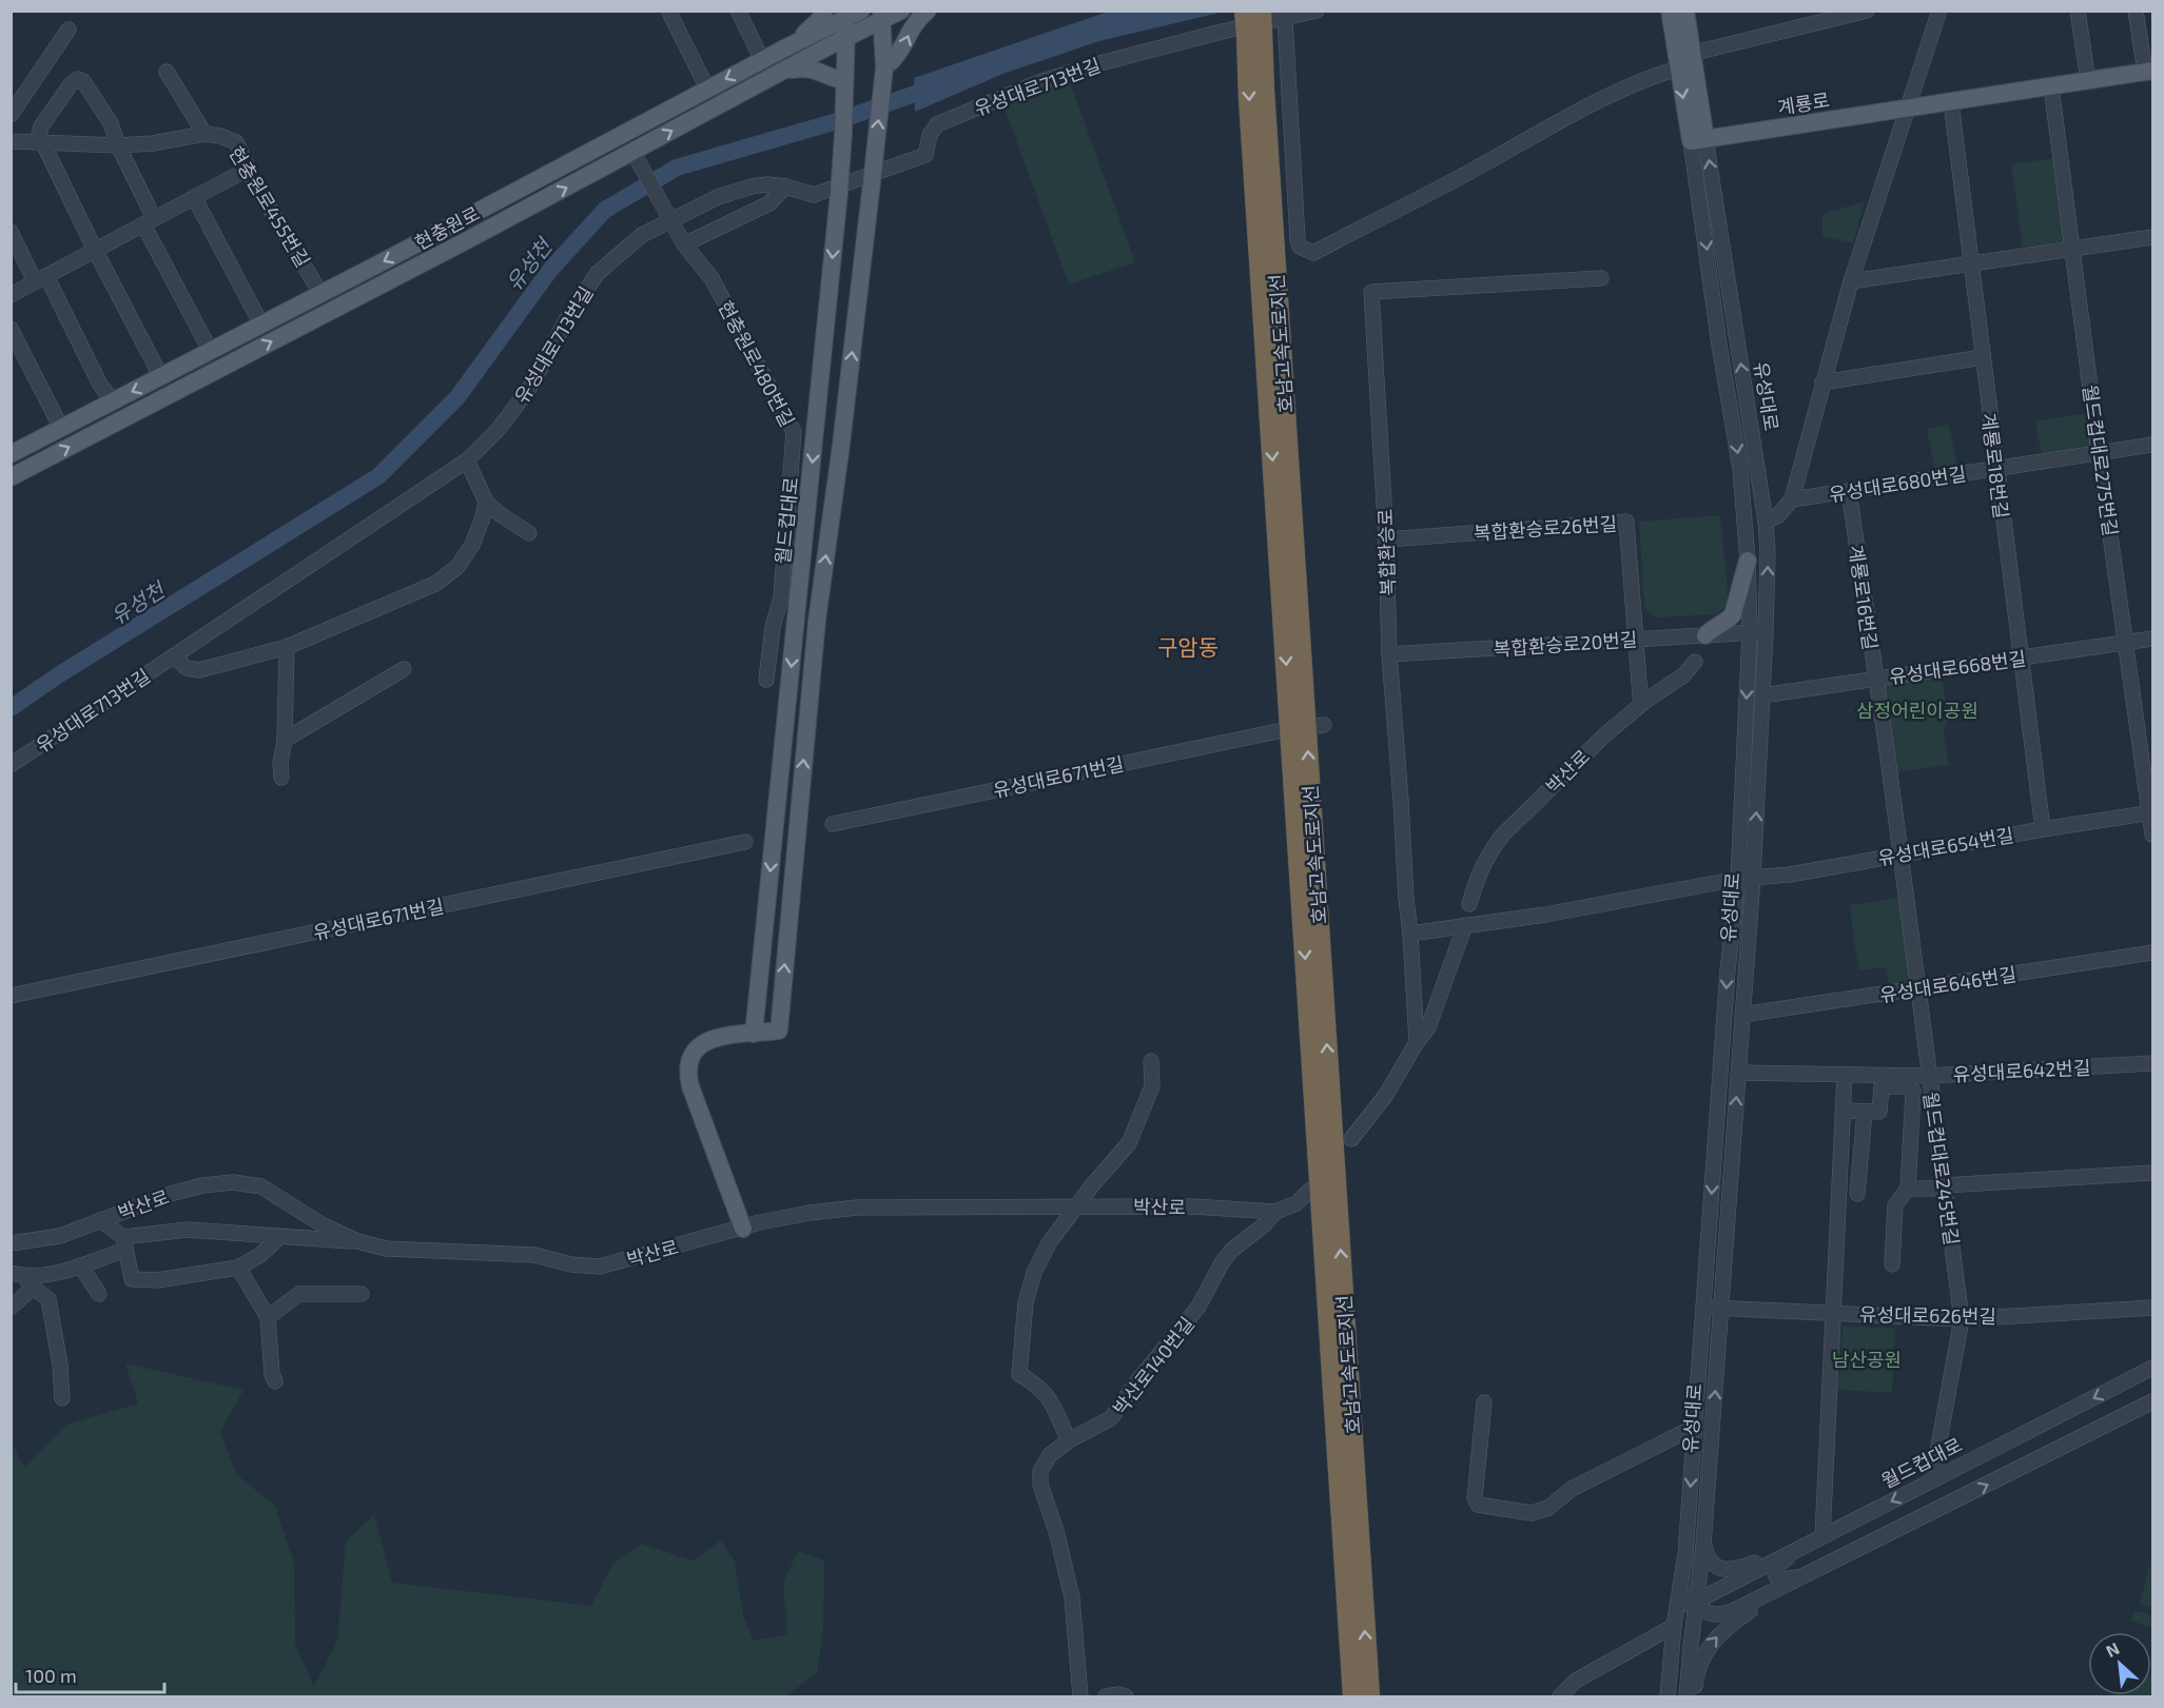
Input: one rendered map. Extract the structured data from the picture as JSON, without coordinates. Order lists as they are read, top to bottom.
{
  "streets": {
    "highway": ["호남고속도로지선"],
    "main road": [
      "계룡로",
      "현충원로",
      "유성대로",
      "월드컵대로"
    ],
    "street": [
      "유성대로713번길",
      "현충원로455번길",
      "현충원로480번길",
      "월드컵대로275번길",
      "계룡로18번길",
      "유성대로680번길",
      "복합환승로26번길",
      "복합환승로",
      "계룡로16번길",
      "복합환승로20번길",
      "유성대로668번길",
      "박산로",
      "유성대로671번길",
      "유성대로654번길",
      "유성대로646번길",
      "유성대로642번길",
      "월드컵대로245번길",
      "유성대로626번길",
      "박산로140번길"
    ]
  },
  "crossings": [
    ["유성대로713번길", "현충원로480번길"],
    ["계룡로", "유성대로"],
    ["계룡로", "월드컵대로275번길"],
    ["계룡로", "계룡로18번길"],
    ["현충원로455번길", "현충원로"],
    ["현충원로", "현충원로480번길"],
    ["현충원로", "월드컵대로"],
    ["유성대로", "월드컵대로"],
    ["유성대로", "복합환승로20번길"],
    ["유성대로", "유성대로668번길"],
    ["유성대로", "유성대로654번길"],
    ["유성대로", "유성대로646번길"],
    ["유성대로", "유성대로642번길"],
    ["유성대로", "유성대로626번길"],
    ["월드컵대로275번길", "유성대로680번길"],
    ["월드컵대로275번길", "유성대로668번길"],
    ["월드컵대로275번길", "유성대로654번길"],
    ["계룡로18번길", "유성대로680번길"],
    ["계룡로18번길", "유성대로668번길"],
    ["계룡로18번길", "유성대로654번길"],
    ["유성대로680번길", "계룡로16번길"],
    ["월드컵대로", "월드컵대로245번길"],
    ["복합환승로26번길", "복합환승로"],
    ["복합환승로26번길", "복합환승로20번길"],
    ["복합환승로", "복합환승로20번길"],
    ["복합환승로", "유성대로654번길"],
    ["계룡로16번길", "유성대로668번길"],
    ["계룡로16번길", "유성대로654번길"],
    ["계룡로16번길", "월드컵대로245번길"],
    ["박산로", "박산로140번길"],
    ["유성대로654번길", "월드컵대로245번길"],
    ["유성대로646번길", "월드컵대로245번길"],
    ["유성대로642번길", "월드컵대로245번길"],
    ["월드컵대로245번길", "유성대로626번길"]
  ],
  "districts": ["구암동"],
  "water": ["유성천"],
  "parks": ["삼정어린이공원", "남산공원"],
  "scale_bar": "100 m",
  "north": "top left"
}
